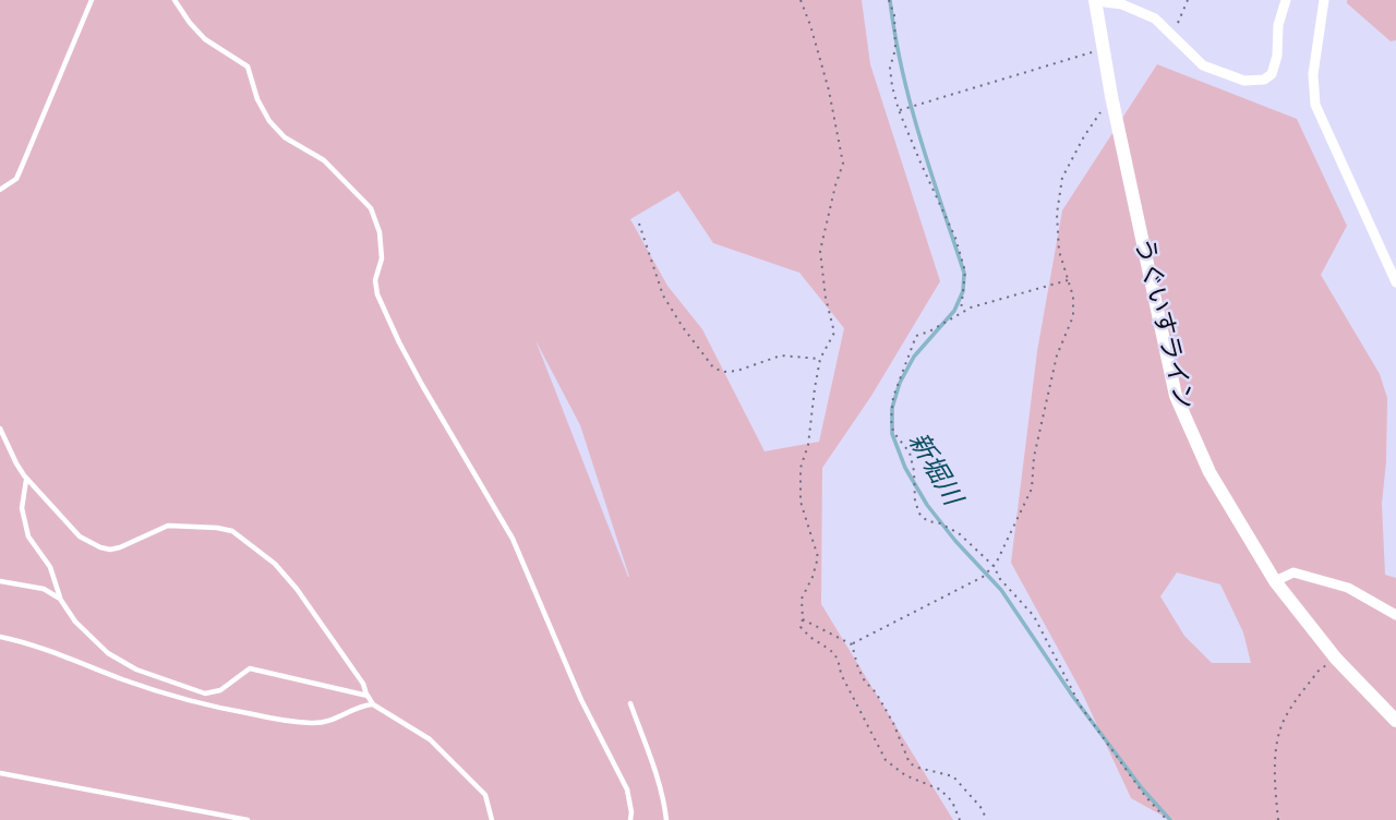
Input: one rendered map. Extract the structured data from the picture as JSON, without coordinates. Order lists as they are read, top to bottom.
{
  "streets": {
    "street": ["うぐいすライン"]
  },
  "water": ["新堀川"]
}
